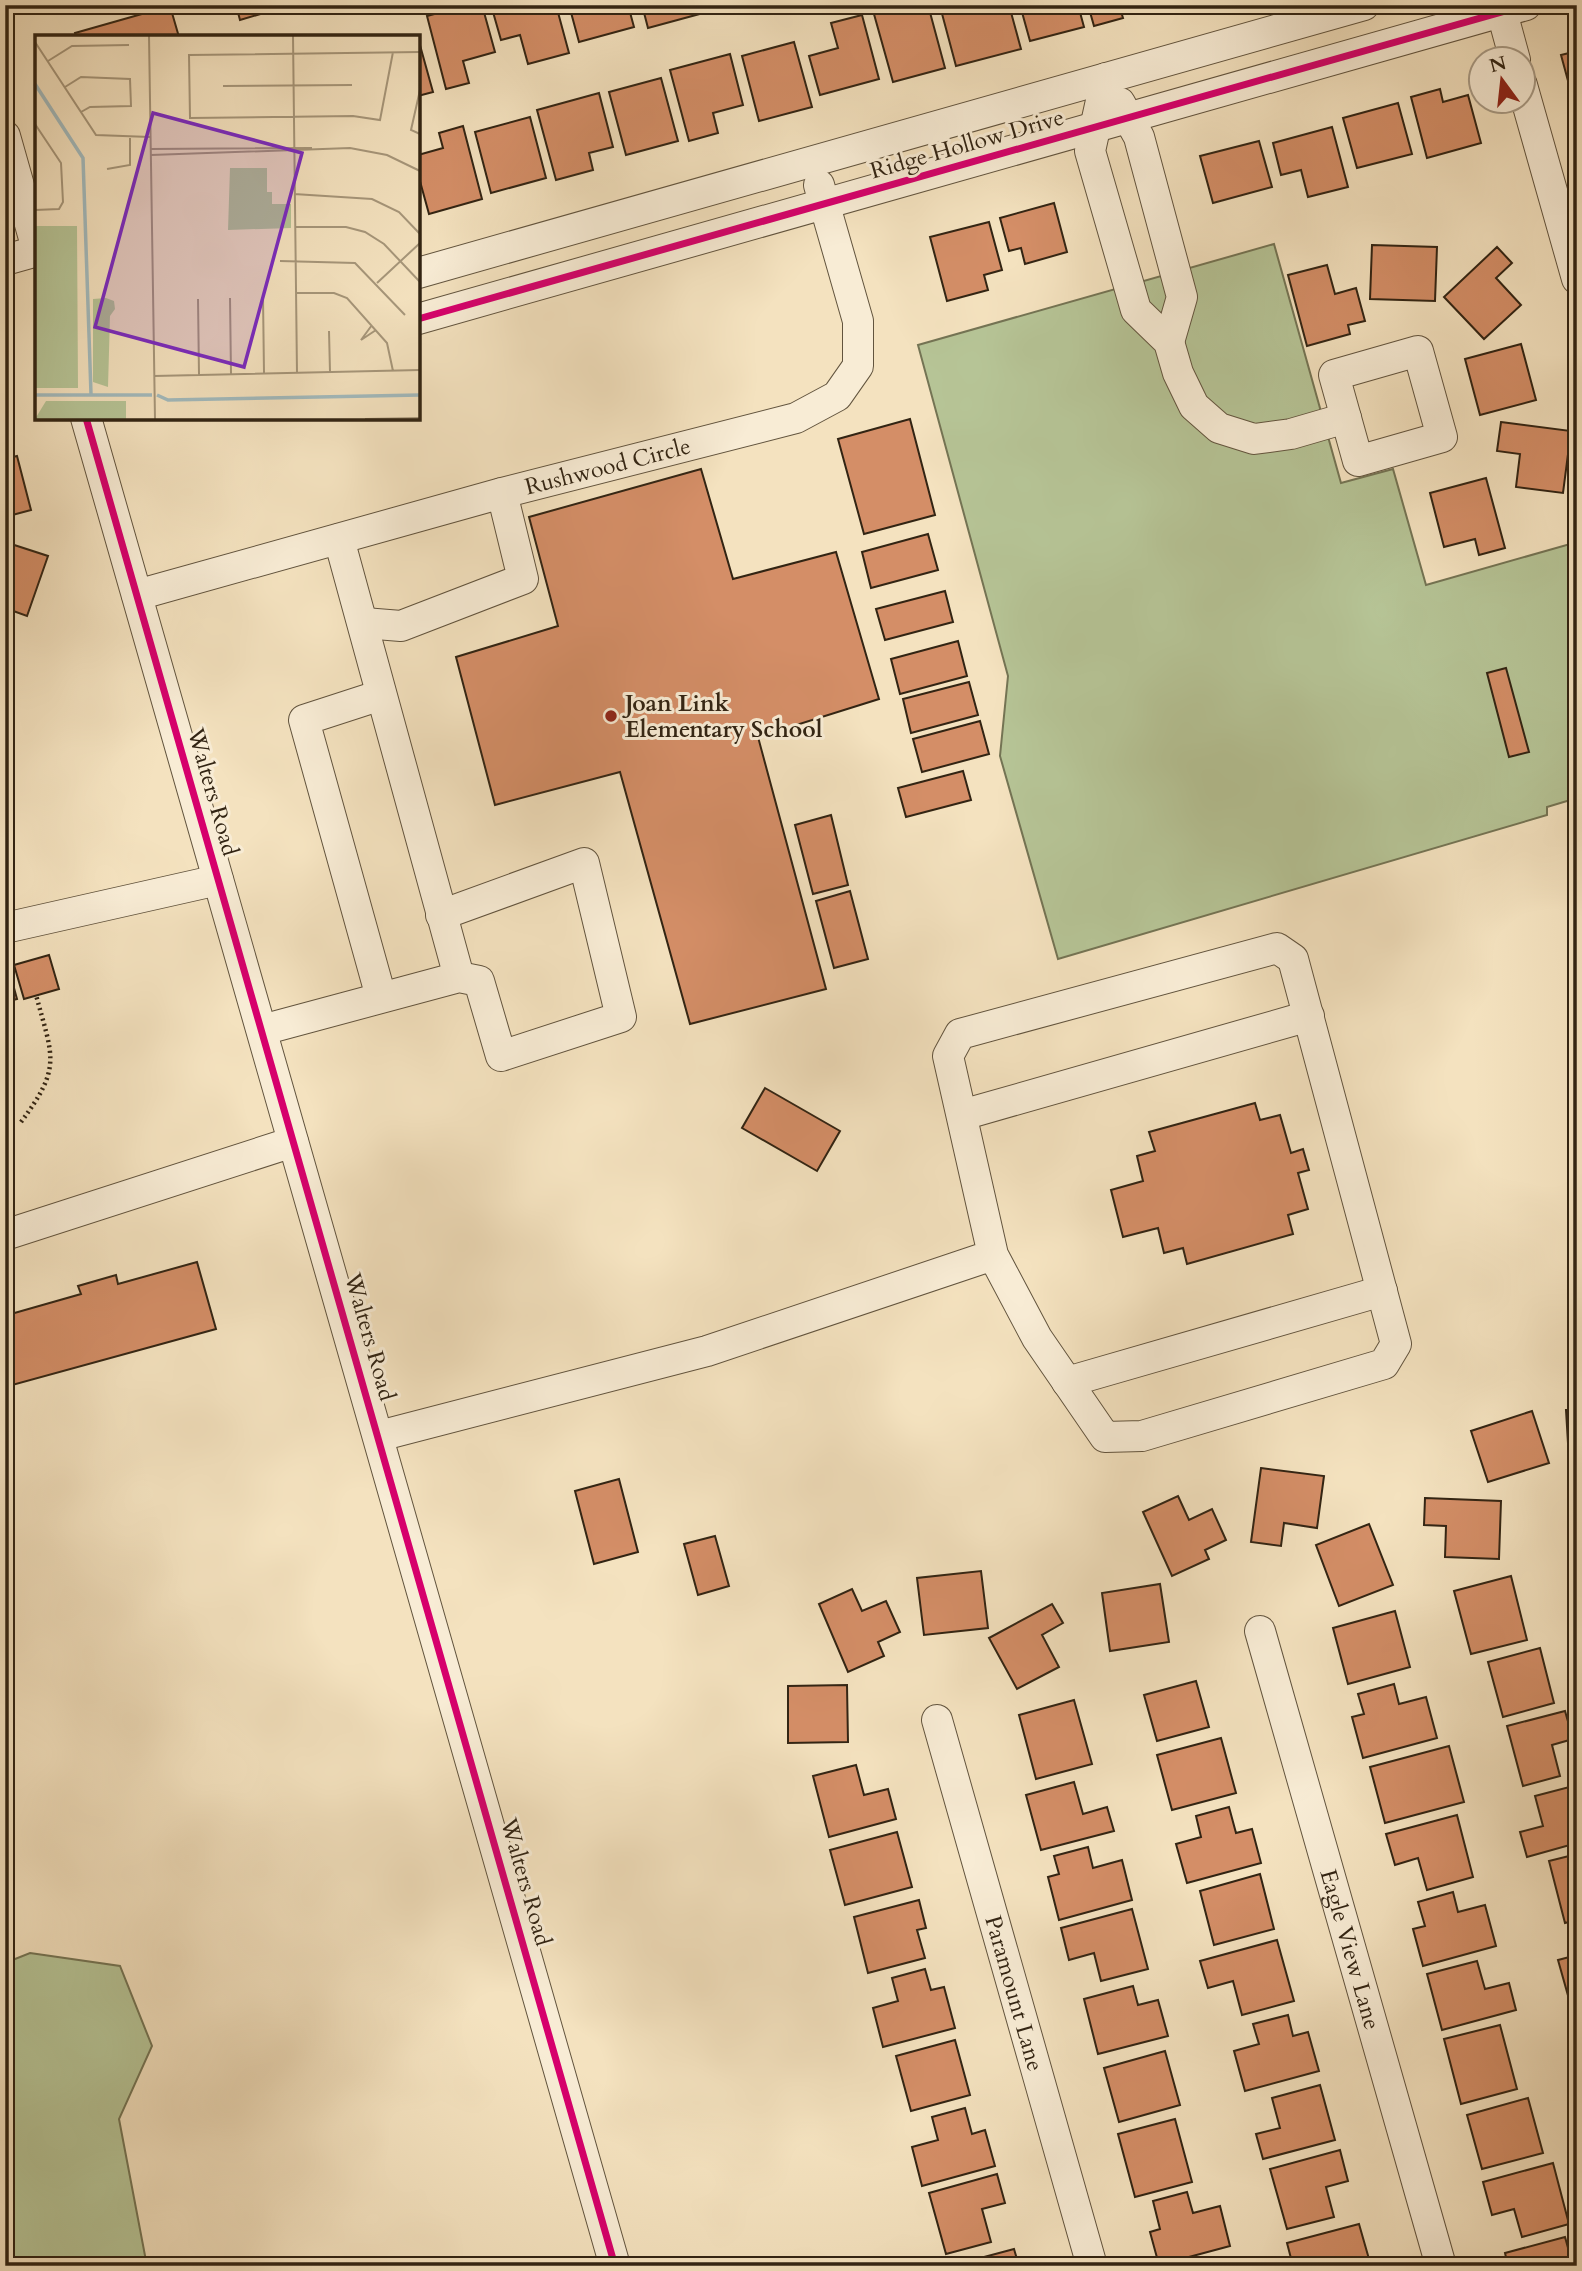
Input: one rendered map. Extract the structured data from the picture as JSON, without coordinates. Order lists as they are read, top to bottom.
{
  "streets": {
    "street": [
      "Ridge Hollow Drive",
      "Rushwood Circle",
      "Walters Road",
      "Eagle View Lane",
      "Paramount Lane"
    ]
  },
  "crossings": [
    ["Ridge Hollow Drive", "Rushwood Circle"],
    ["Rushwood Circle", "Walters Road"]
  ],
  "places": ["Joan Link Elementary School"],
  "north": "top"
}
